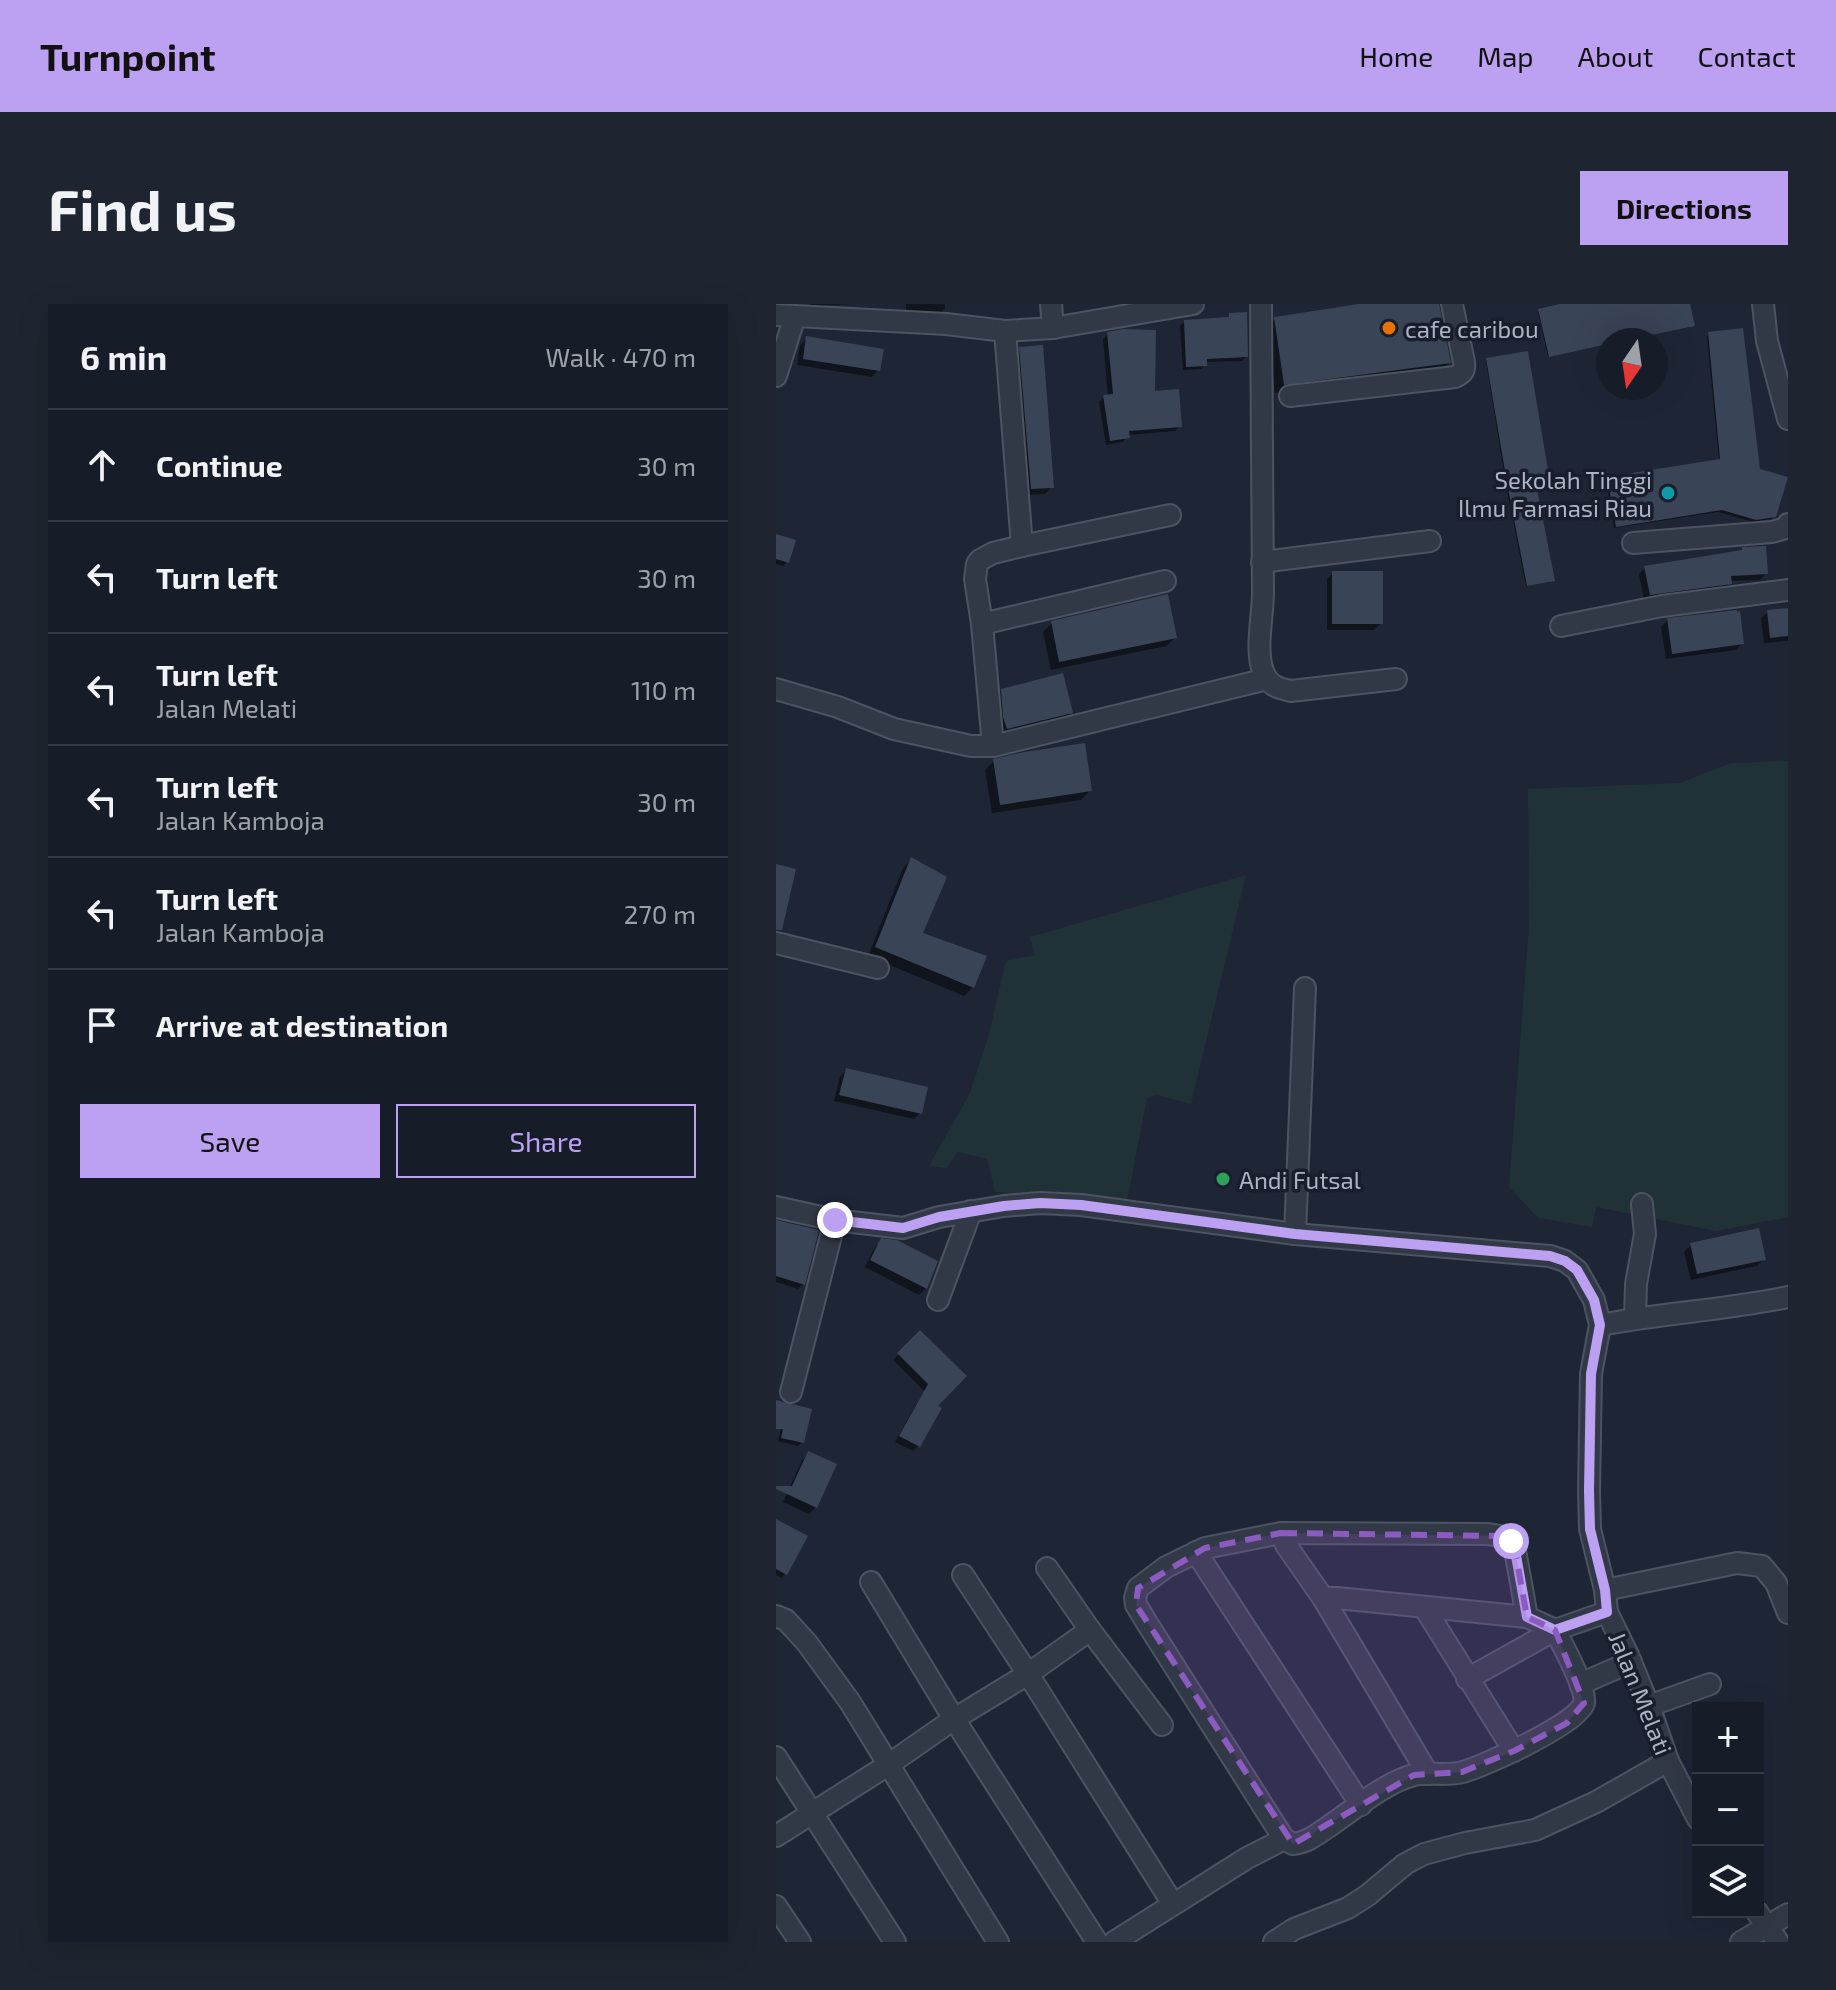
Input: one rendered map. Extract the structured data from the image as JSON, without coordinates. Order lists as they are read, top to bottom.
{
  "streets": {
    "street": ["Jalan Melati"]
  },
  "places": ["cafe caribou", "Sekolah Tinggi Ilmu Farmasi Riau", "Andi Futsal"],
  "north": "bottom",
  "page": {
    "header": "Turnpoint",
    "nav": [
      "Home",
      "Map",
      "About",
      "Contact"
    ],
    "buttons": [
      "Directions",
      ["Save", "Share"]
    ],
    "title": "Find us",
    "heading": ["6 min", "Walk · 470 m"],
    "list": [
      ["Continue", "30 m"],
      ["Turn left", "30 m"],
      ["Turn left", "Jalan Melati", "110 m"],
      ["Turn left", "Jalan Kamboja", "30 m"],
      ["Turn left", "Jalan Kamboja", "270 m"],
      "Arrive at destination"
    ],
    "map_buttons": ["+", "−"]
  }
}
